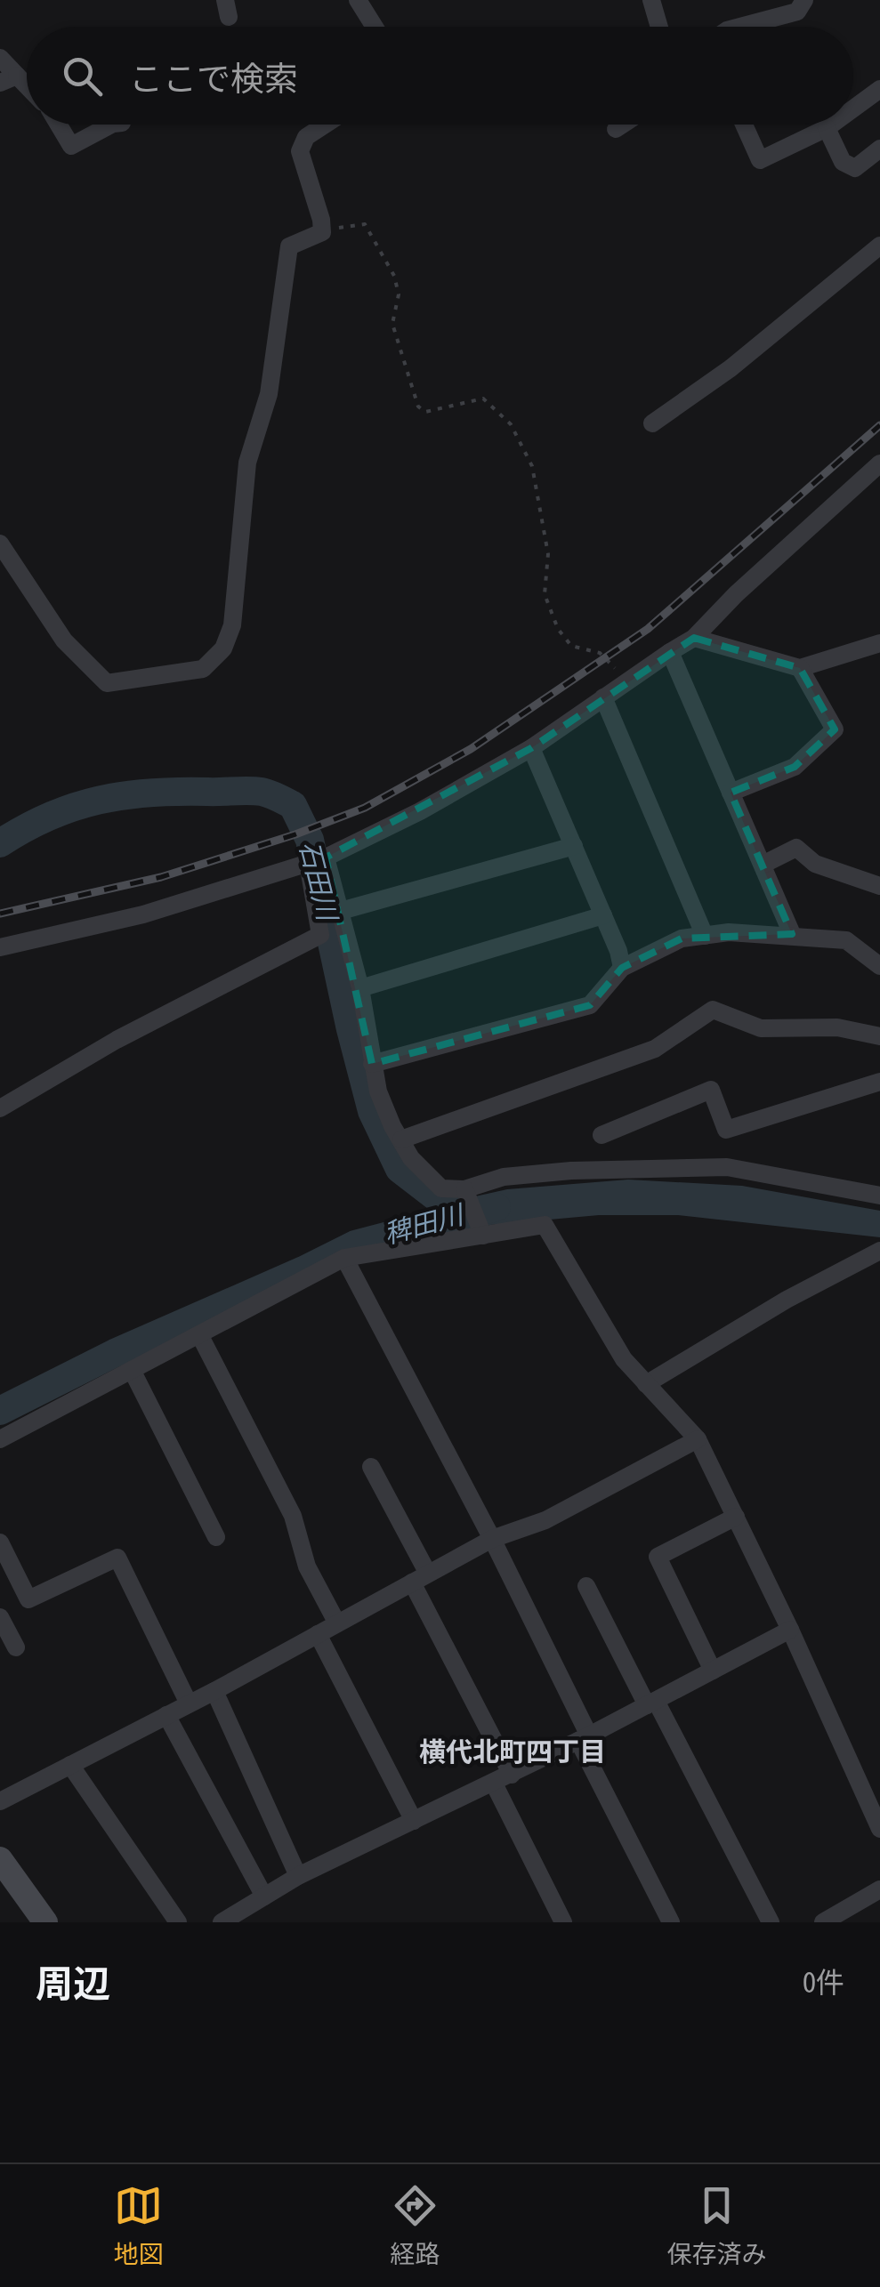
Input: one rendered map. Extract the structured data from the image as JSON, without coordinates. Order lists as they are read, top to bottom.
{
  "districts": ["横代北町四丁目"],
  "water": ["石田川", "稗田川"],
  "page": {
    "search": "ここで検索",
    "heading": ["周辺", "0件"],
    "nav": ["地図", "経路", "保存済み"]
  }
}
